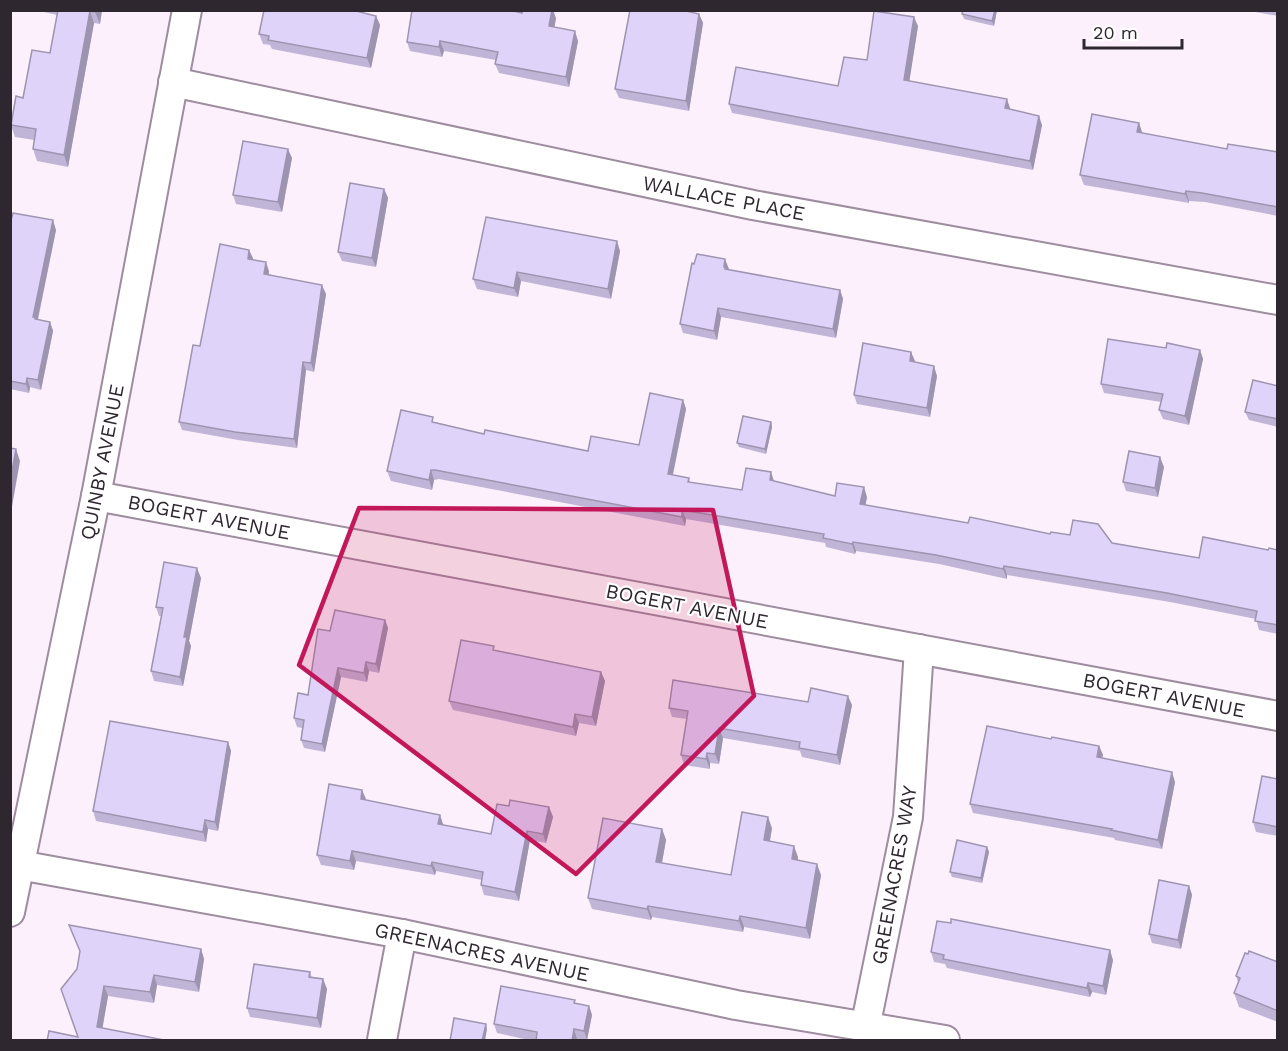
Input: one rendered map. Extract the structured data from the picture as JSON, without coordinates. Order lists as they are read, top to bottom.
{
  "streets": {
    "street": [
      "WALLACE PLACE",
      "QUINBY AVENUE",
      "BOGERT AVENUE",
      "GREENACRES WAY",
      "GREENACRES AVENUE"
    ]
  },
  "crossings": [
    ["WALLACE PLACE", "QUINBY AVENUE"],
    ["QUINBY AVENUE", "BOGERT AVENUE"],
    ["QUINBY AVENUE", "GREENACRES AVENUE"],
    ["BOGERT AVENUE", "GREENACRES WAY"],
    ["GREENACRES WAY", "GREENACRES AVENUE"]
  ],
  "scale_bar": "20 m"
}
